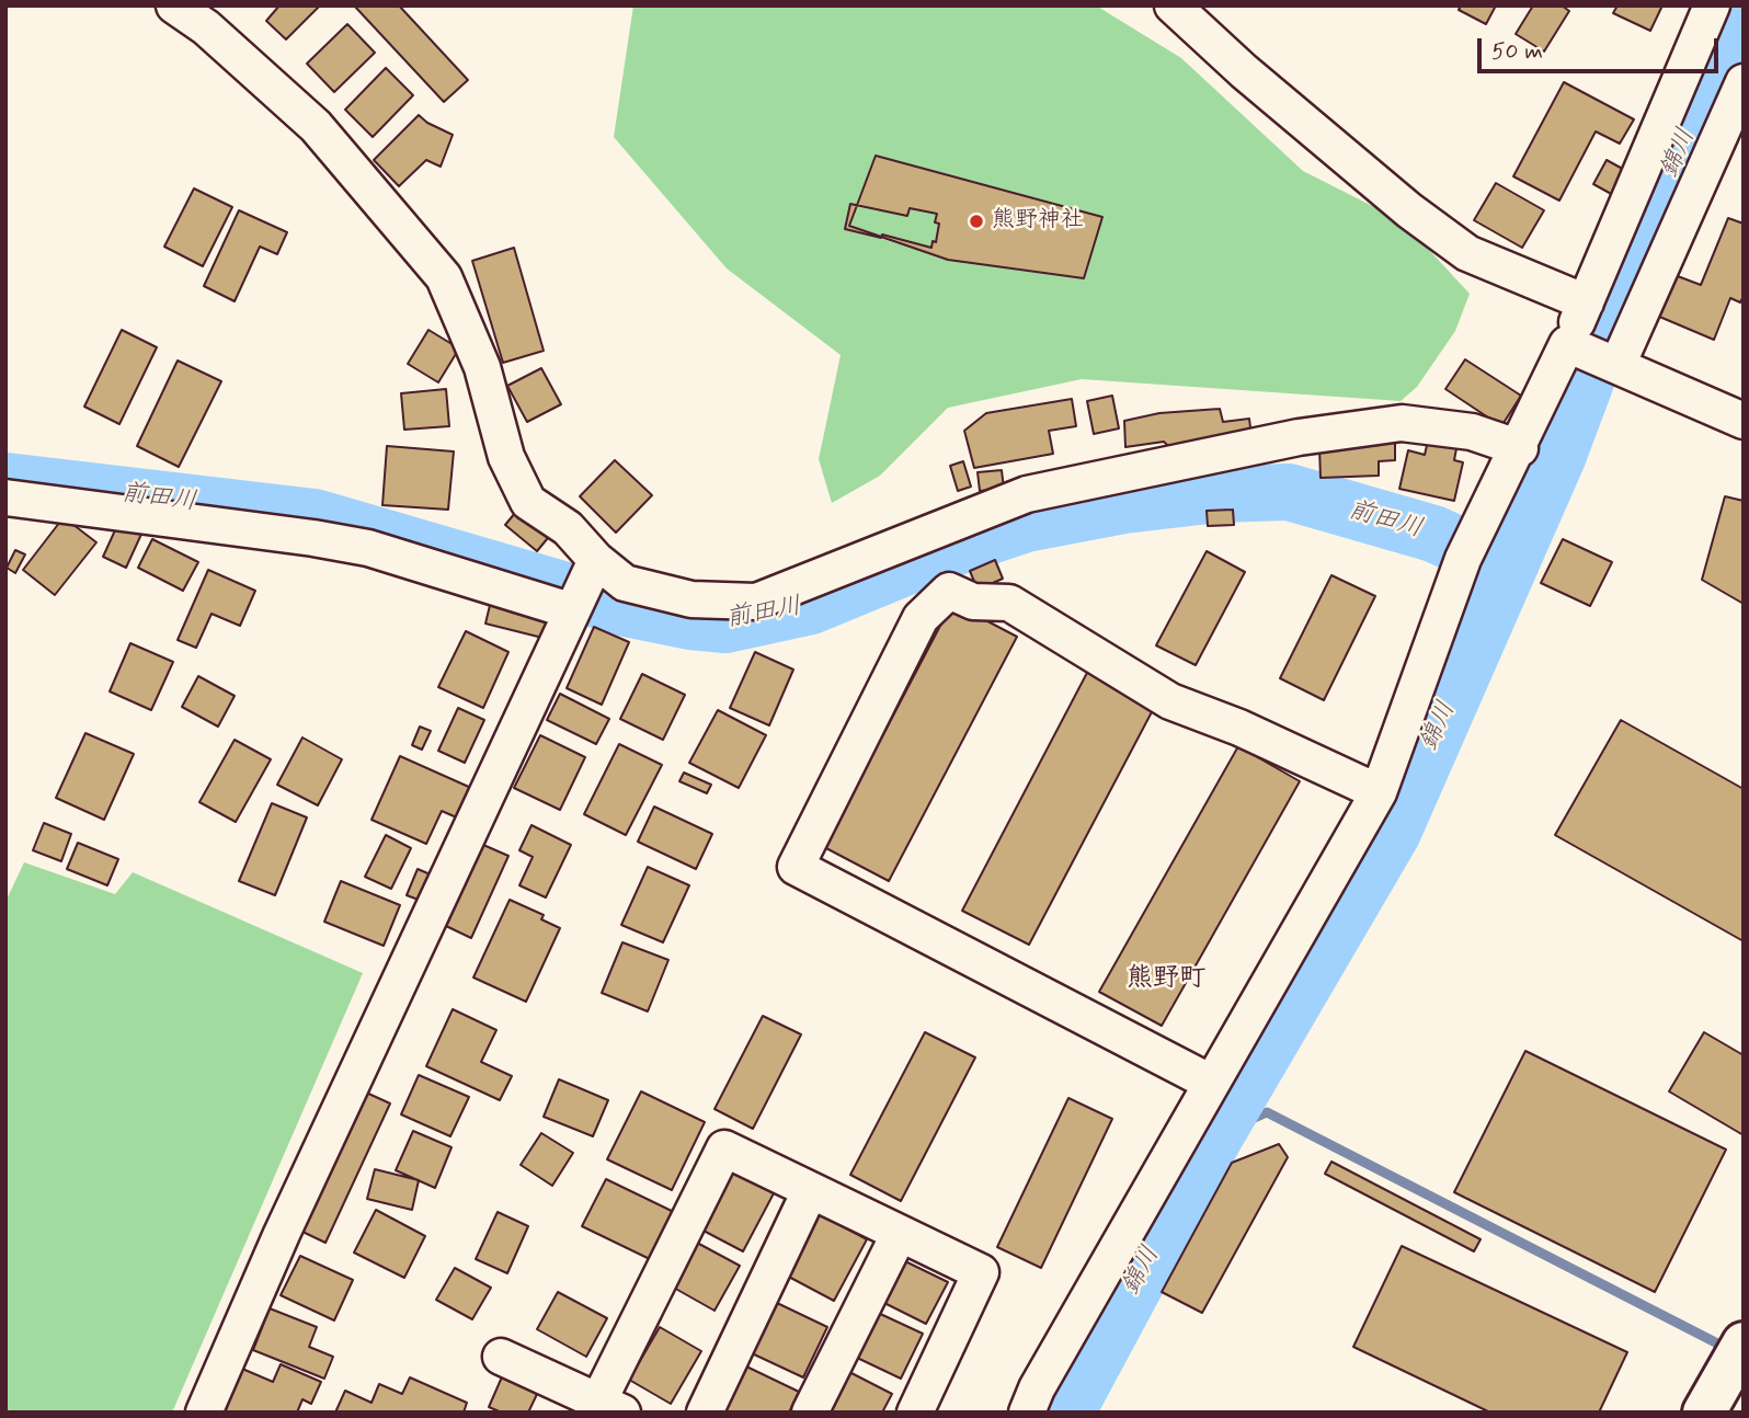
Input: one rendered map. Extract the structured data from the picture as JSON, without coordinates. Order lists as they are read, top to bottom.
{
  "districts": ["熊野町"],
  "water": ["錦川", "前田川"],
  "places": ["熊野神社"],
  "scale_bar": "50 m"
}
